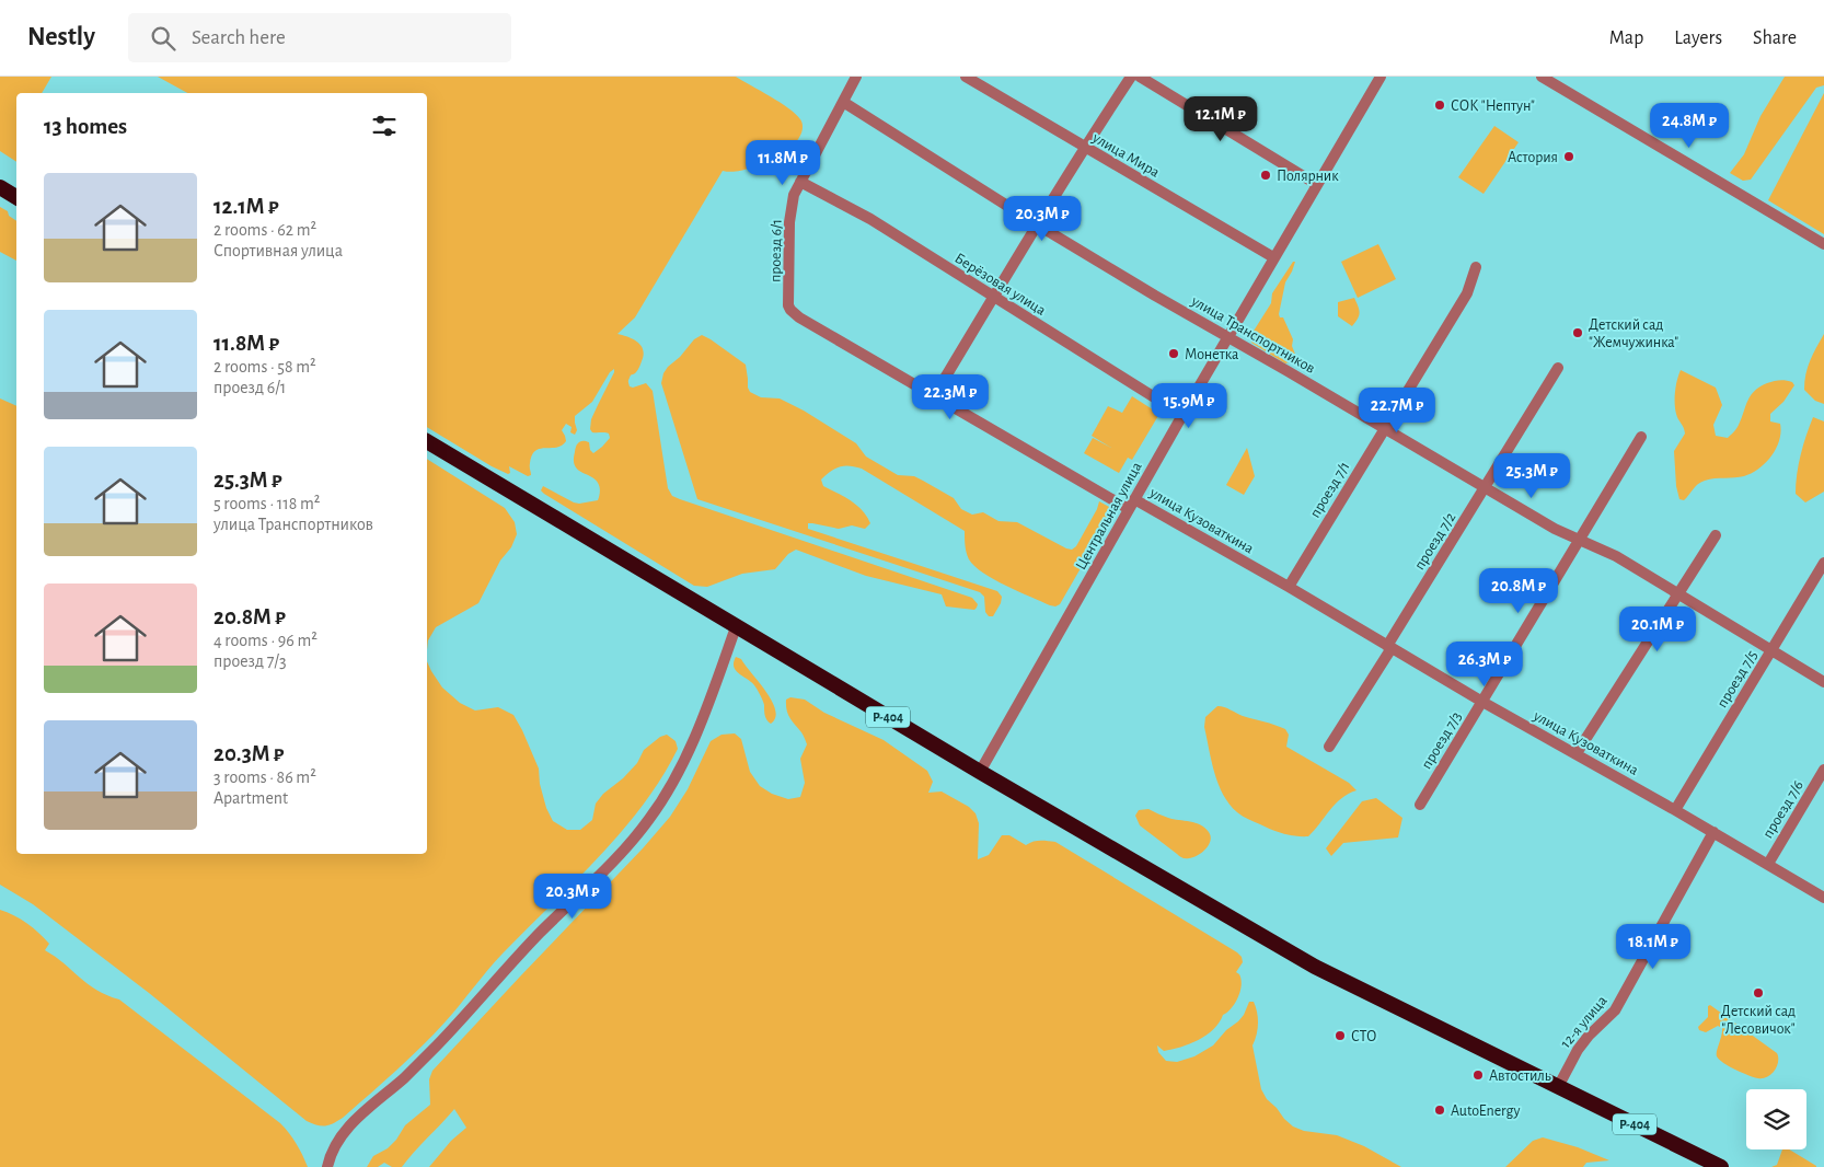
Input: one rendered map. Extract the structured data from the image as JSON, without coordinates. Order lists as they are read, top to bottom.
{
  "streets": {
    "highway": ["Р-404"],
    "street": [
      "улица Мира",
      "проезд 6/1",
      "Берёзовая улица",
      "улица Транспортников",
      "проезд 7/1",
      "Центральная улица",
      "улица Кузоваткина",
      "проезд 7/2",
      "проезд 7/5",
      "проезд 7/3",
      "проезд 7/6",
      "12-я улица"
    ]
  },
  "crossings": [
    ["улица Мира", "Центральная улица"],
    ["проезд 6/1", "Берёзовая улица"],
    ["проезд 6/1", "улица Транспортников"],
    ["проезд 6/1", "улица Кузоваткина"],
    ["Берёзовая улица", "Центральная улица"],
    ["улица Транспортников", "проезд 7/1"],
    ["улица Транспортников", "Центральная улица"],
    ["улица Транспортников", "проезд 7/2"],
    ["улица Транспортников", "проезд 7/5"],
    ["улица Транспортников", "проезд 7/3"],
    ["проезд 7/1", "улица Кузоваткина"],
    ["Центральная улица", "улица Кузоваткина"],
    ["Центральная улица", "Р-404"],
    ["улица Кузоваткина", "проезд 7/2"],
    ["улица Кузоваткина", "проезд 7/5"],
    ["улица Кузоваткина", "проезд 7/3"],
    ["улица Кузоваткина", "проезд 7/6"],
    ["улица Кузоваткина", "12-я улица"],
    ["Р-404", "12-я улица"]
  ],
  "places": [
    "СОК \"Нептун\"",
    "Астория",
    "Полярник",
    "Детский сад \"Жемчужинка\"",
    "Монетка",
    "Детский сад \"Лесовичок\"",
    "СТО",
    "Автостиль",
    "AutoEnergy"
  ],
  "page": {
    "header": "Nestly",
    "search": "Search here",
    "nav": ["Map", "Layers", "Share"],
    "heading": "13 homes",
    "price": [
      "12.1M ₽",
      "24.8M ₽",
      "11.8M ₽",
      "20.3M ₽",
      "22.3M ₽",
      "15.9M ₽",
      "22.7M ₽",
      "25.3M ₽",
      "20.8M ₽",
      "20.1M ₽",
      "26.3M ₽",
      "20.3M ₽",
      "18.1M ₽"
    ],
    "list": [
      {
        "name": "12.1M ₽",
        "note": "2 rooms · 62 m² · Спортивная улица"
      },
      {
        "name": "11.8M ₽",
        "note": "2 rooms · 58 m² · проезд 6/1"
      },
      {
        "name": "25.3M ₽",
        "note": "5 rooms · 118 m² · улица Транспортников"
      },
      {
        "name": "20.8M ₽",
        "note": "4 rooms · 96 m² · проезд 7/3"
      },
      {
        "name": "20.3M ₽",
        "note": "3 rooms · 86 m² · Apartment"
      }
    ]
  }
}
